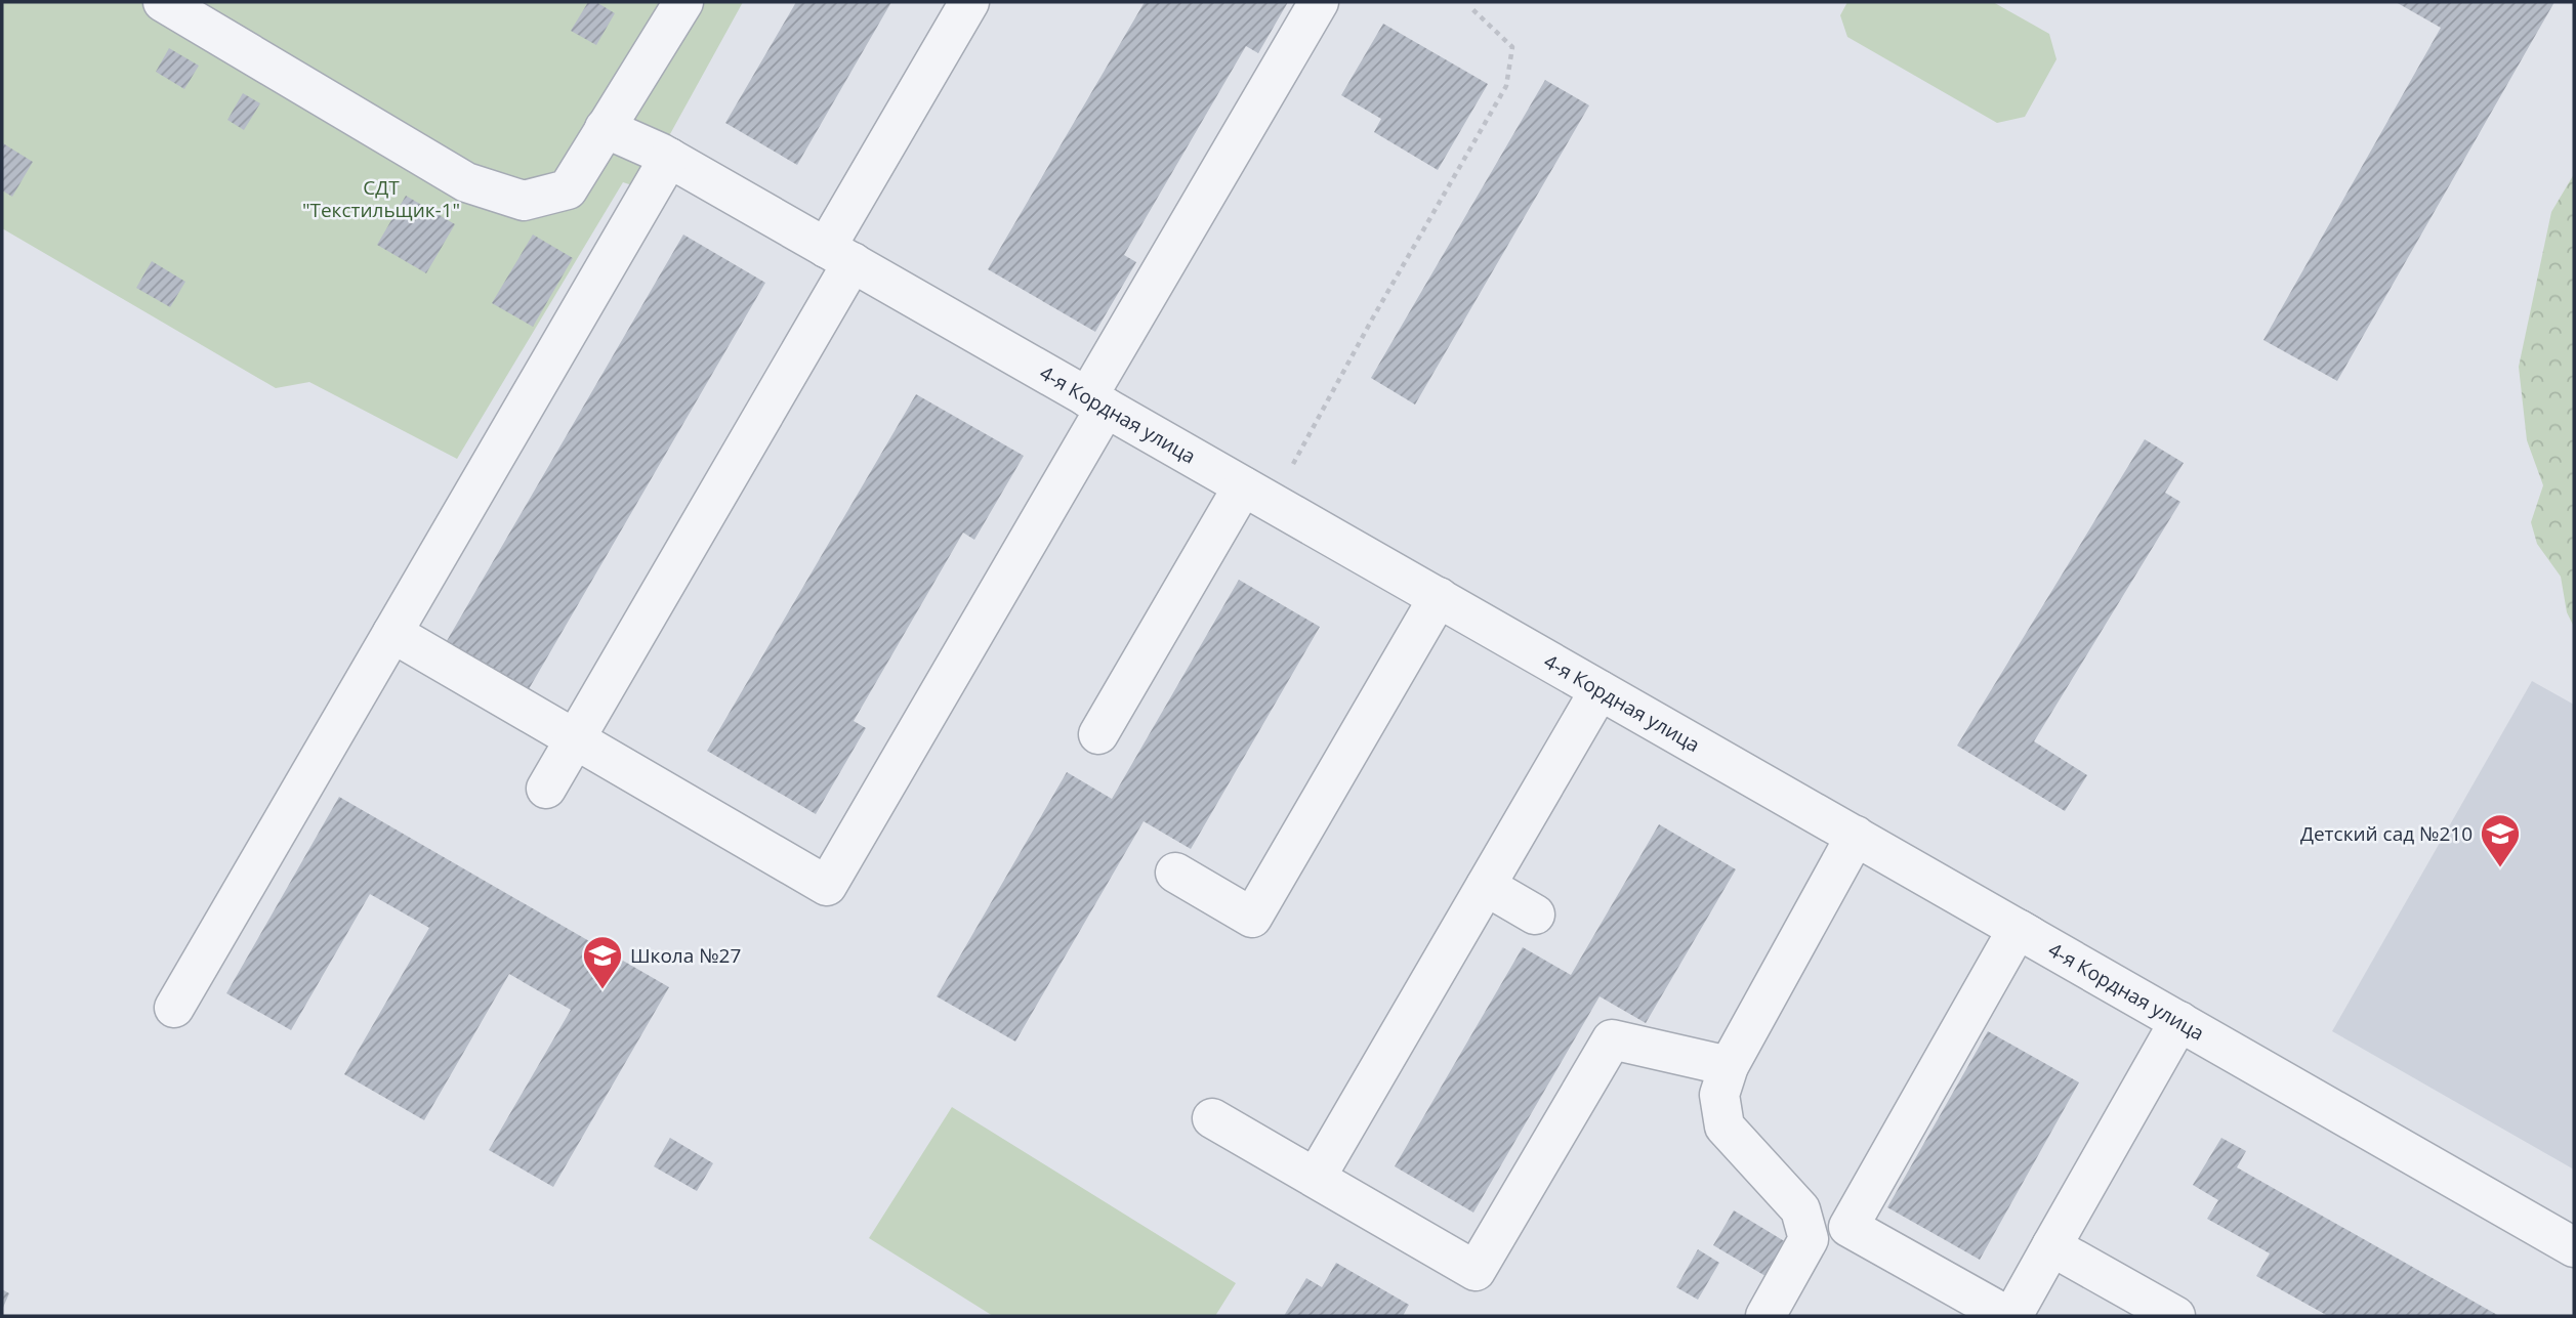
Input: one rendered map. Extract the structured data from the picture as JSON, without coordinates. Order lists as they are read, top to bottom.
{
  "streets": {
    "street": ["4-я Кордная улица"]
  },
  "parks": ["СДТ \"Текстильщик-1\""],
  "places": {
    "school or university": ["Детский сад №210", "Школа №27"]
  }
}
